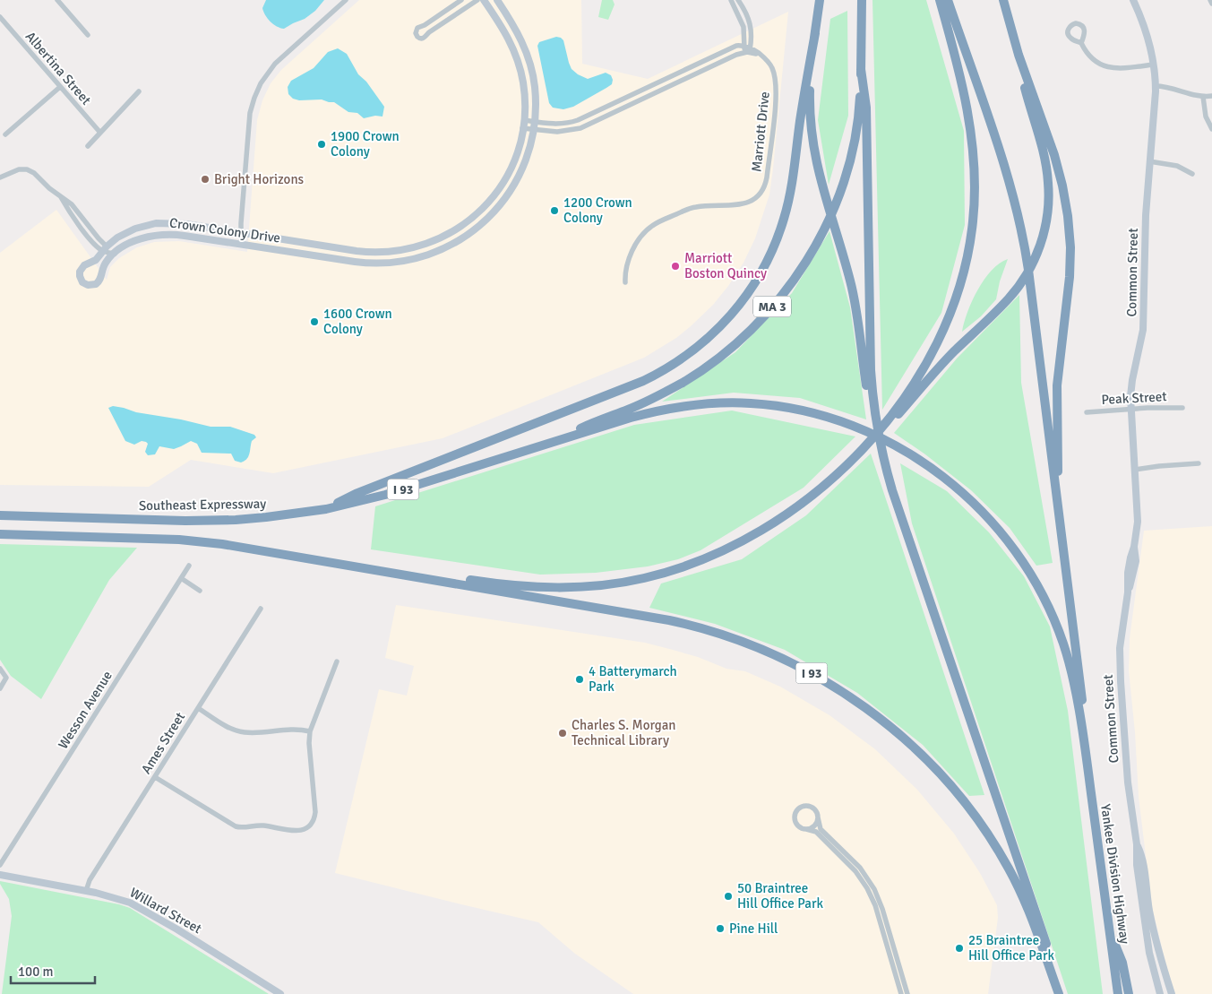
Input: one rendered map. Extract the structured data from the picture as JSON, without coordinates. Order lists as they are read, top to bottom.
{
  "streets": {
    "highway": [
      "MA 3",
      "I 93",
      "Southeast Expressway",
      "Yankee Division Highway"
    ],
    "street": [
      "Albertina Street",
      "Marriott Drive",
      "Crown Colony Drive",
      "Common Street",
      "Peak Street",
      "Wesson Avenue",
      "Ames Street",
      "Willard Street"
    ]
  },
  "crossings": [
    ["Marriott Drive", "Crown Colony Drive"],
    ["Common Street", "Peak Street"],
    ["MA 3", "I 93"],
    ["MA 3", "Southeast Expressway"],
    ["I 93", "Southeast Expressway"],
    ["I 93", "Yankee Division Highway"],
    ["Ames Street", "Willard Street"]
  ],
  "places": [
    "1900 Crown Colony",
    "Bright Horizons",
    "1200 Crown Colony",
    "Marriott Boston Quincy",
    "1600 Crown Colony",
    "4 Batterymarch Park",
    "Charles S. Morgan Technical Library",
    "50 Braintree Hill Office Park",
    "Pine Hill",
    "25 Braintree Hill Office Park"
  ],
  "scale_bar": "100 m"
}
